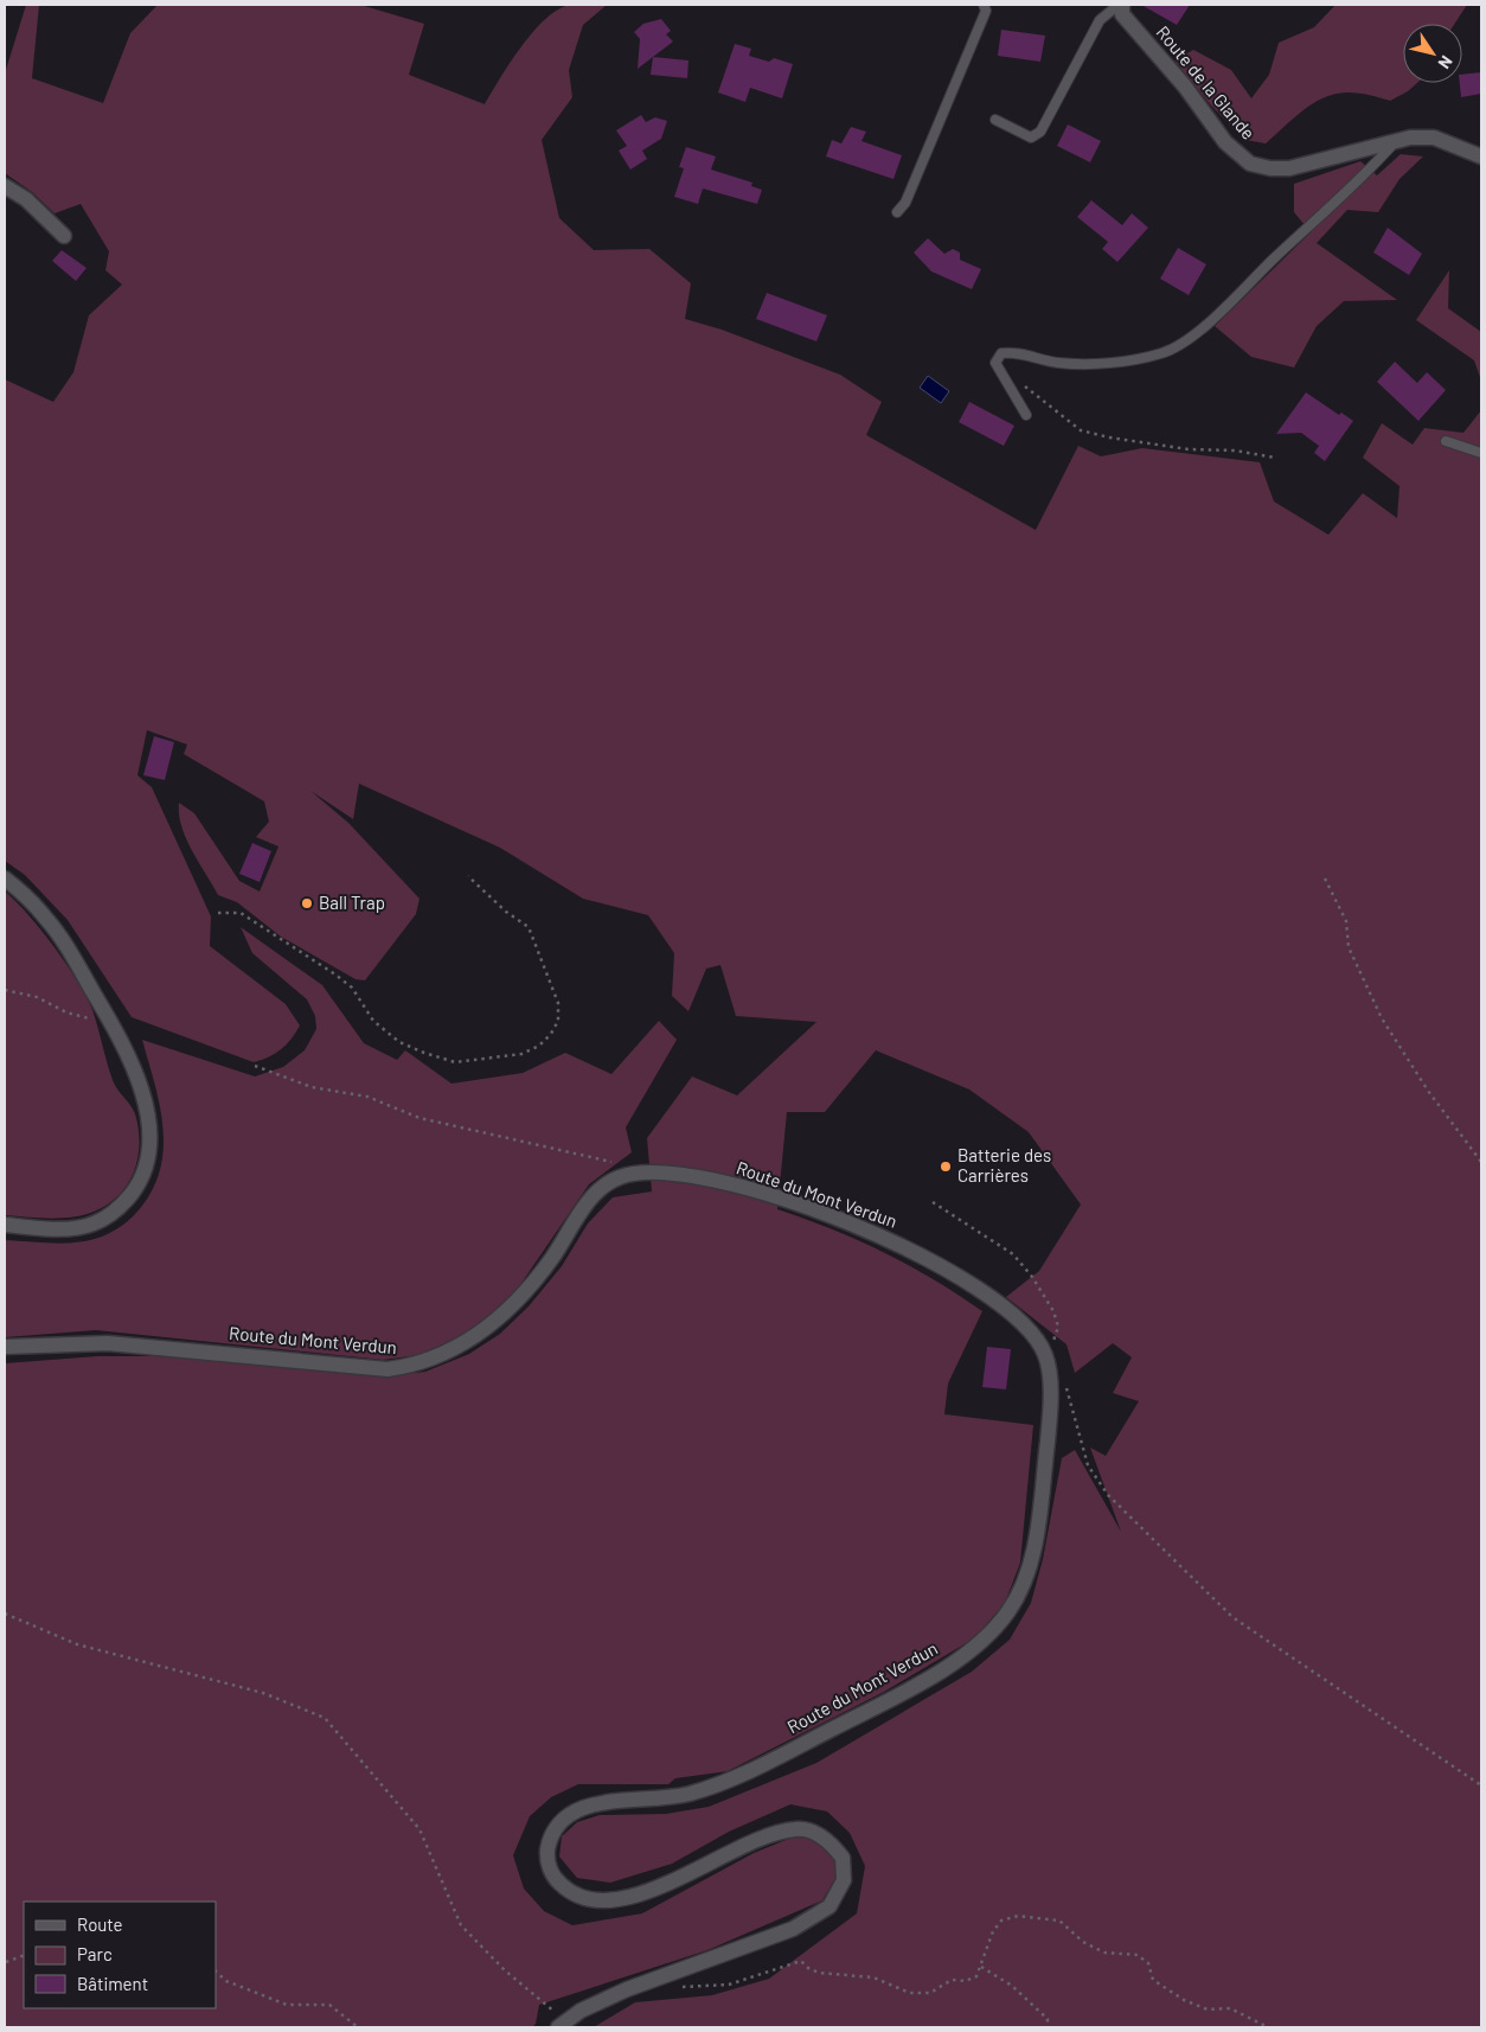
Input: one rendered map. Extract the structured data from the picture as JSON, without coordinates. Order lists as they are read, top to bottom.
{
  "streets": {
    "street": ["Route de la Glande", "Route du Mont Verdun"]
  },
  "places": ["Ball Trap", "Batterie des Carrières"],
  "legend": ["Route", "Parc", "Bâtiment"],
  "north": "bottom right"
}
